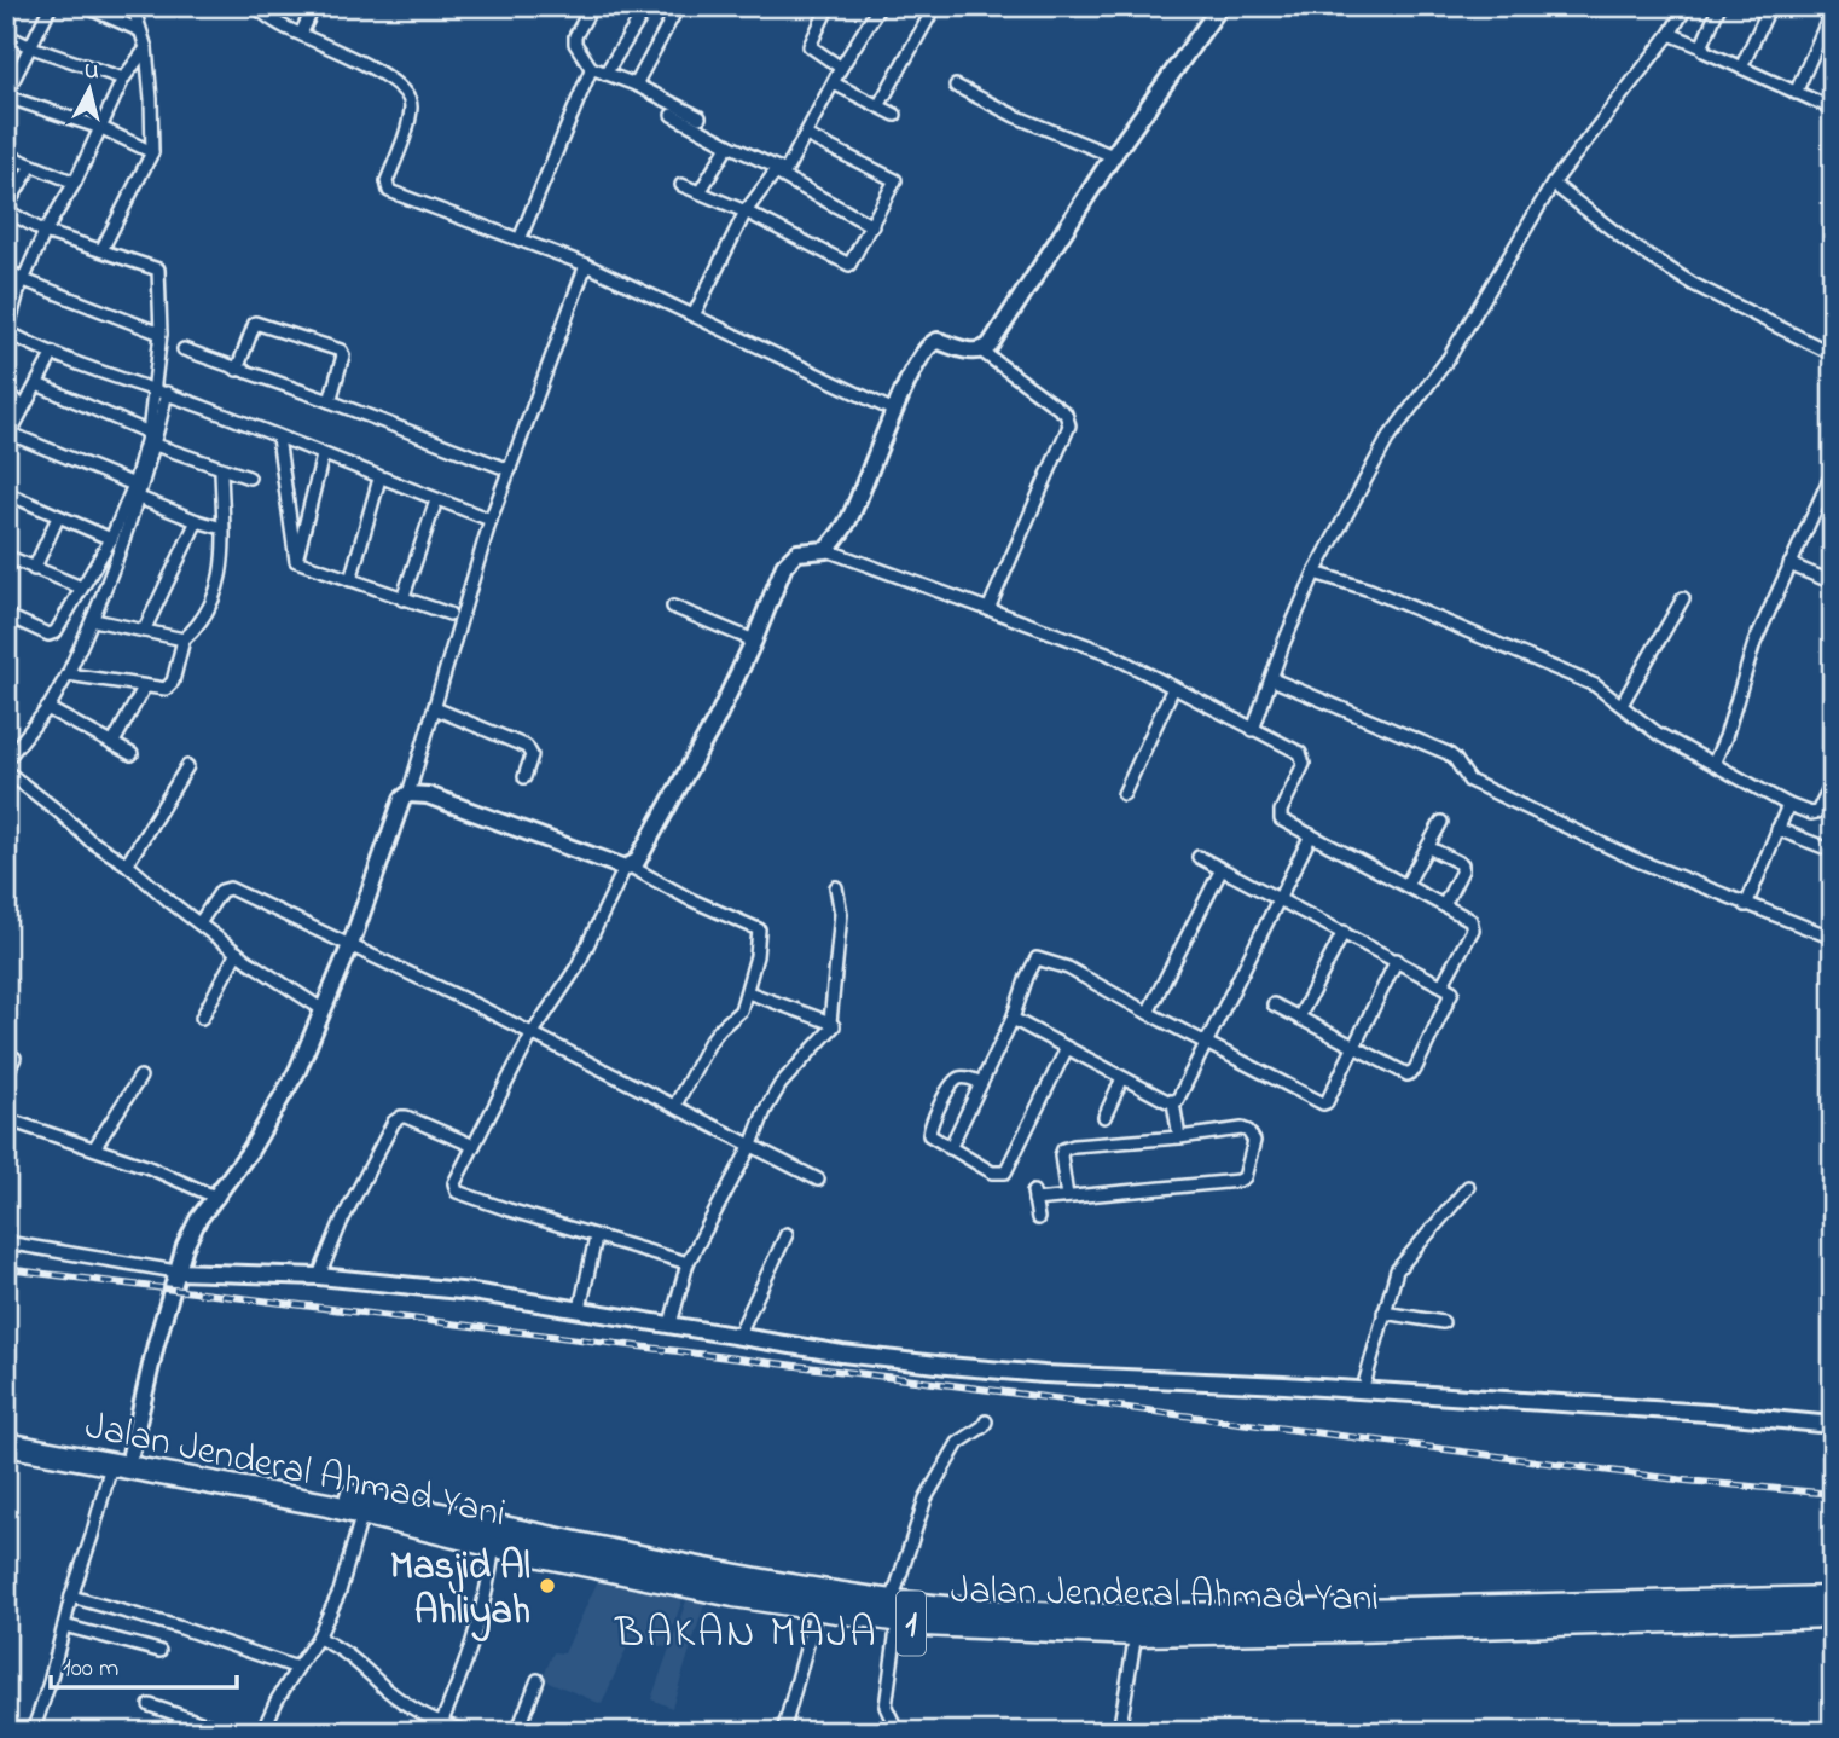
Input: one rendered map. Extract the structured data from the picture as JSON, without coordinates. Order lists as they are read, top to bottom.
{
  "streets": {
    "highway": ["Jalan Jenderal Ahmad Yani", "1"]
  },
  "crossings": [
    ["Jalan Jenderal Ahmad Yani", "1"]
  ],
  "districts": ["BAKAN MAJA"],
  "places": ["Masjid Al Ahliyah"],
  "scale_bar": "100 m",
  "north": "top"
}
